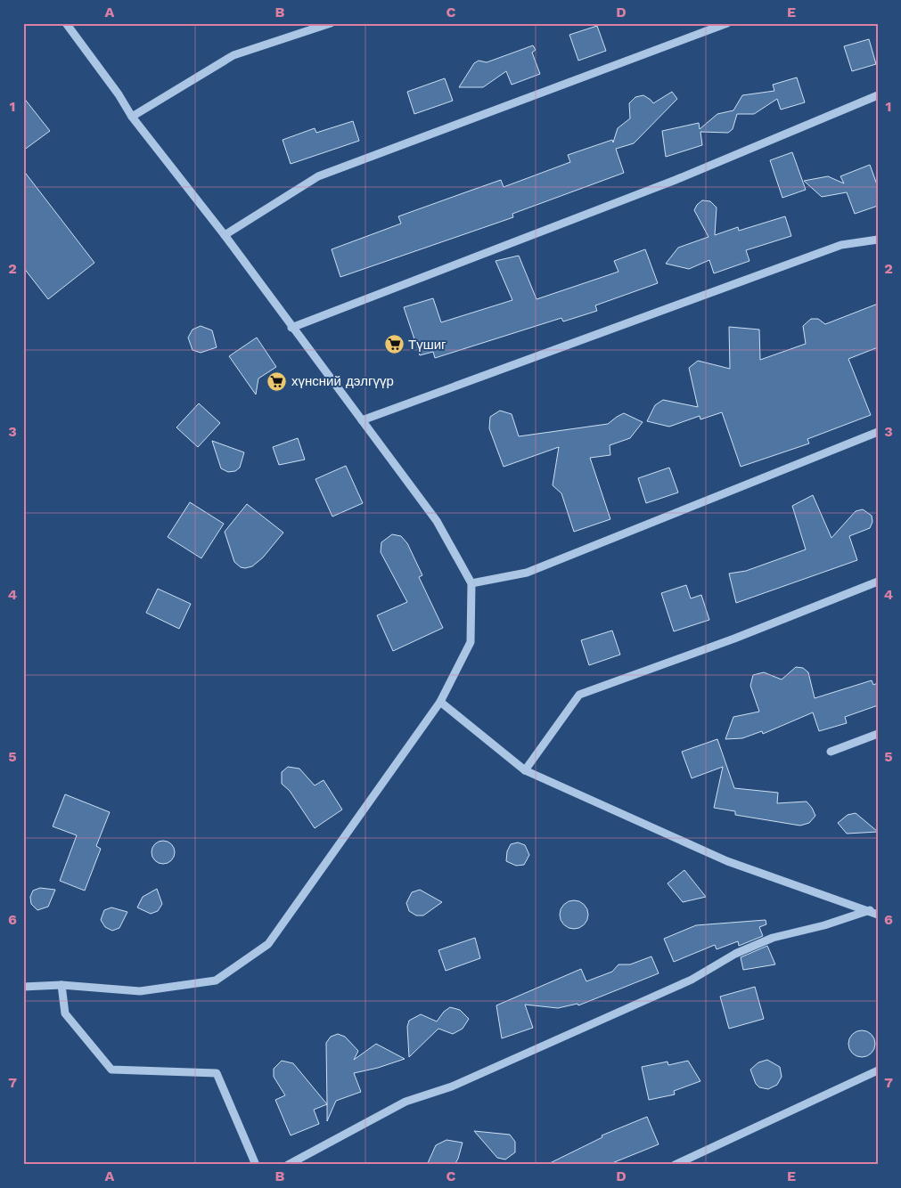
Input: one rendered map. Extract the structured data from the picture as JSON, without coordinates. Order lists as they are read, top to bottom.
{
  "places": {
    "supermarket": ["Түшиг", "хүнсний дэлгүүр"]
  },
  "grid": {
    "columns": [
      "A",
      "B",
      "C",
      "D",
      "E"
    ],
    "rows": [
      "1",
      "2",
      "3",
      "4",
      "5",
      "6",
      "7"
    ]
  }
}
